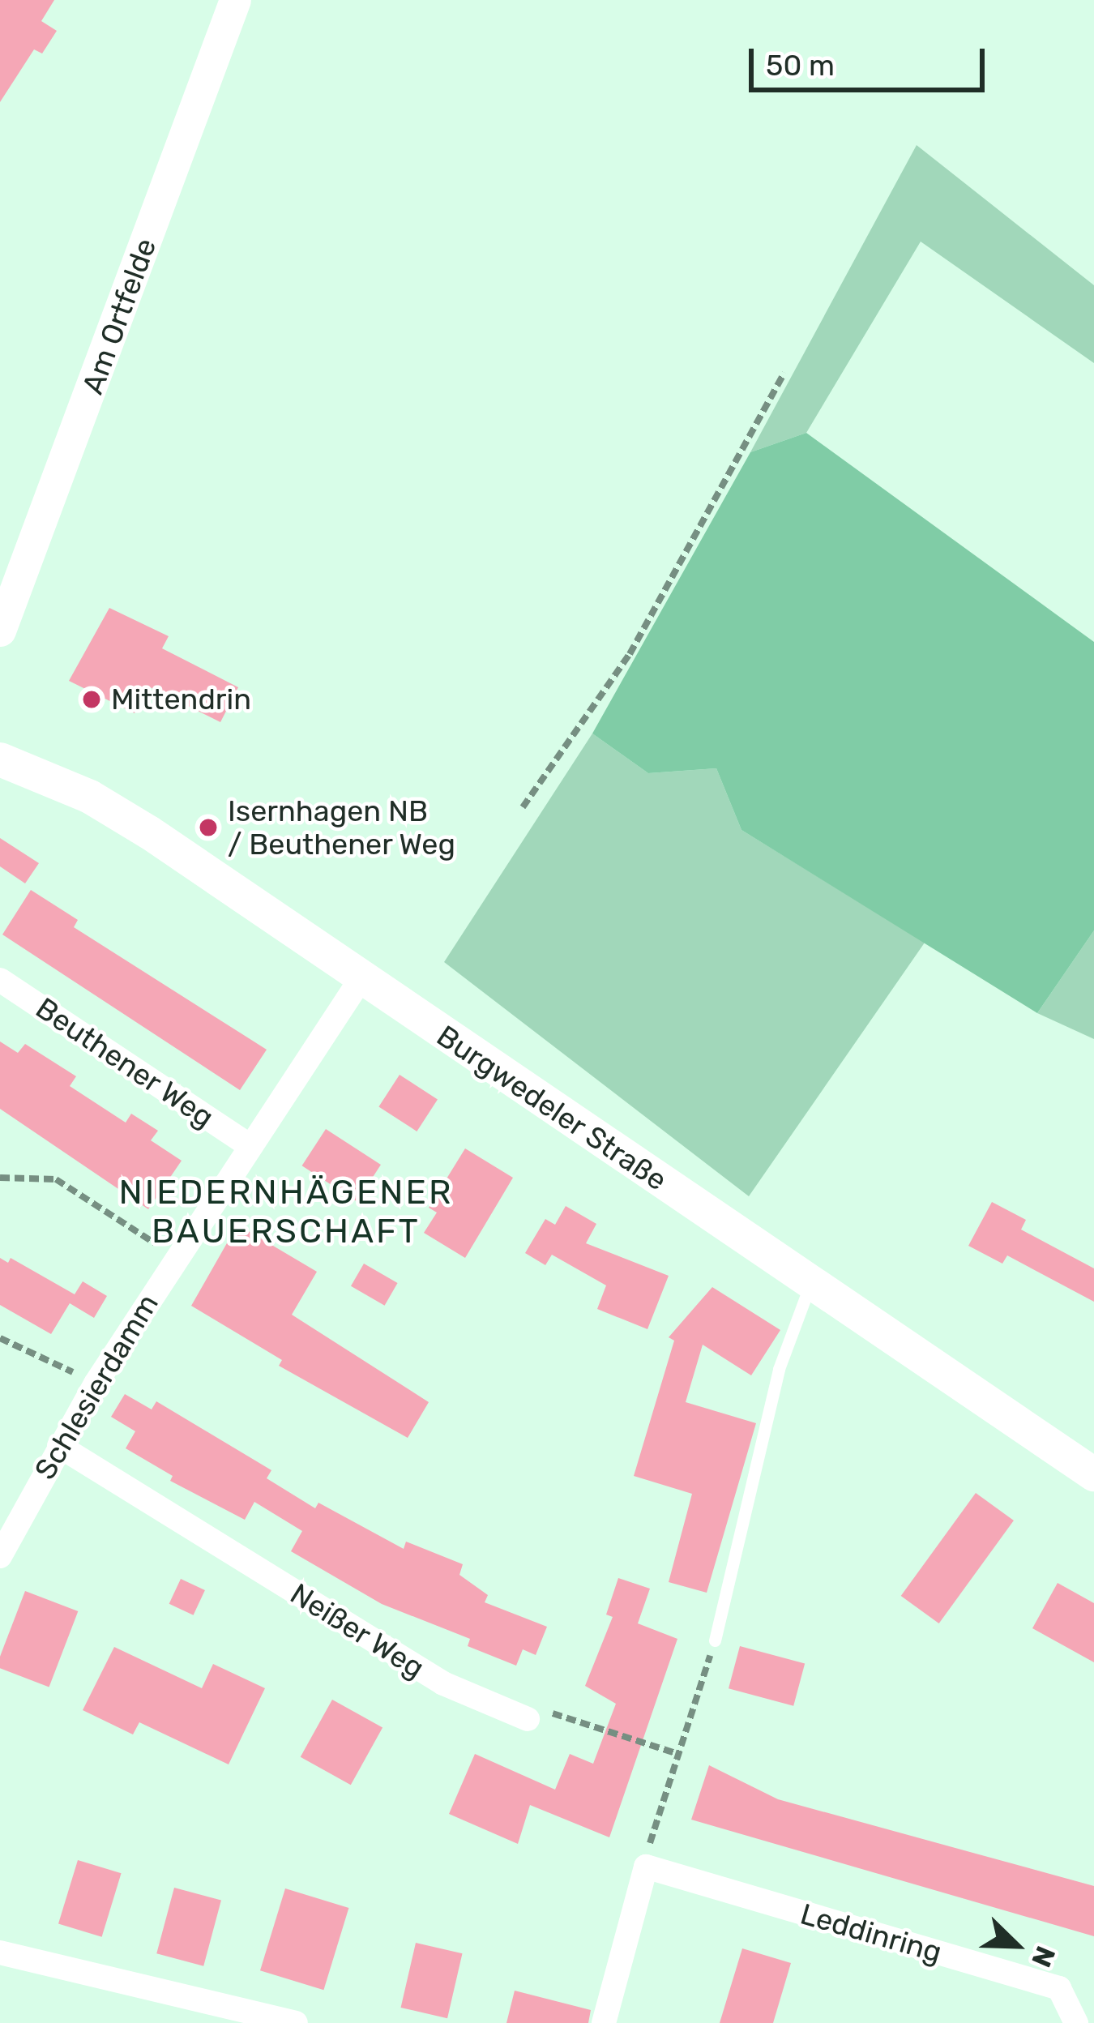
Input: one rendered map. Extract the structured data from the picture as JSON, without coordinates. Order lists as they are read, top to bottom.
{
  "streets": {
    "main road": ["Burgwedeler Straße"],
    "street": [
      "Am Ortfelde",
      "Beuthener Weg",
      "Schlesierdamm",
      "Neißer Weg",
      "Leddinring"
    ]
  },
  "crossings": [
    ["Beuthener Weg", "Schlesierdamm"],
    ["Burgwedeler Straße", "Schlesierdamm"],
    ["Schlesierdamm", "Neißer Weg"]
  ],
  "districts": ["NIEDERNHÄGENER BAUERSCHAFT"],
  "places": ["Mittendrin", "Isernhagen NB / Beuthener Weg"],
  "scale_bar": "50 m",
  "north": "bottom right"
}
